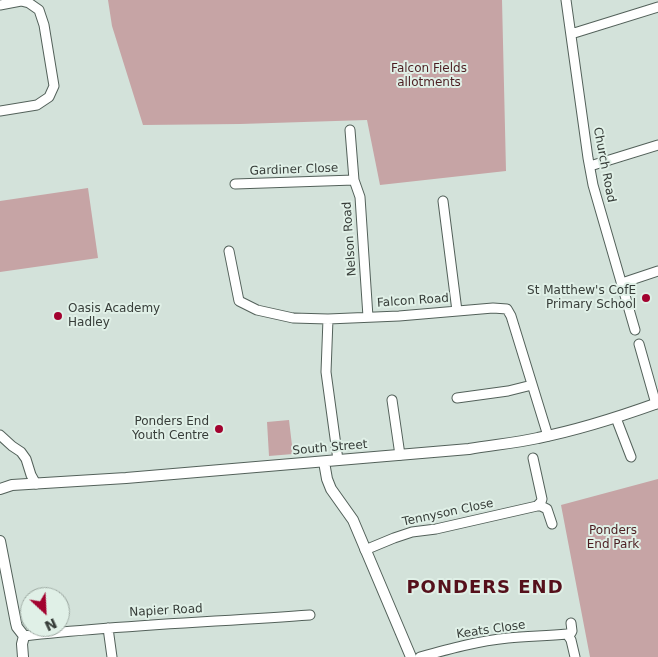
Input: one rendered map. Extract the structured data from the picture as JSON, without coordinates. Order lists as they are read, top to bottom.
{
  "streets": {
    "street": [
      "Church Road",
      "Gardiner Close",
      "Nelson Road",
      "Falcon Road",
      "South Street",
      "Tennyson Close",
      "Napier Road",
      "Keats Close"
    ]
  },
  "crossings": [
    ["Gardiner Close", "Nelson Road"],
    ["Nelson Road", "Falcon Road"],
    ["Falcon Road", "South Street"]
  ],
  "districts": ["PONDERS END"],
  "parks": ["Falcon Fields allotments", "Ponders End Park"],
  "places": ["St Matthew's CofE Primary School", "Oasis Academy Hadley", "Ponders End Youth Centre"],
  "north": "bottom right"
}
